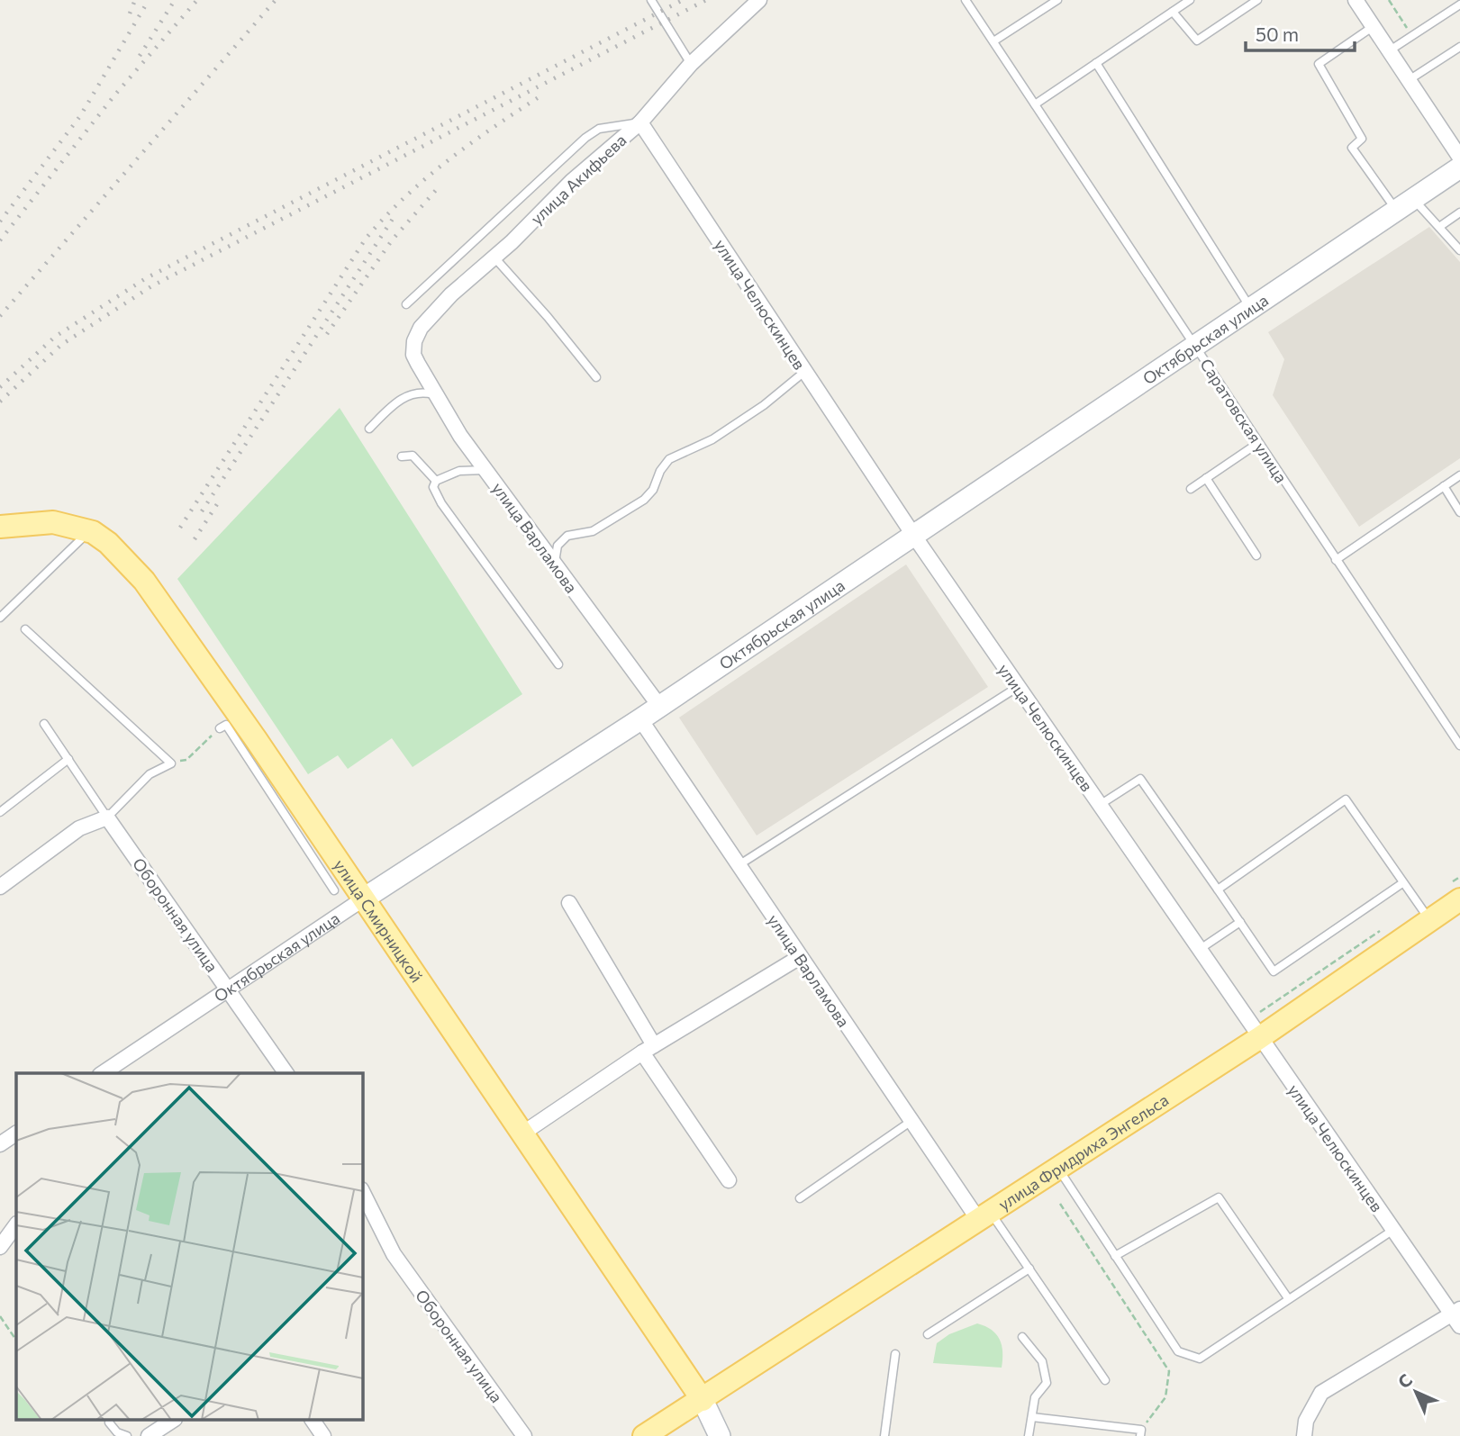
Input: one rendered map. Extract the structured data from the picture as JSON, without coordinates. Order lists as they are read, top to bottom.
{
  "streets": {
    "main road": ["Октябрьская улица", "улица Смирницкой", "улица Фридриха Энгельса"],
    "street": [
      "улица Акифьева",
      "улица Челюскинцев",
      "улица Варламова",
      "Оборонная улица"
    ],
    "lane": ["Саратовская улица"]
  },
  "crossings": [
    ["улица Акифьева", "улица Челюскинцев"],
    ["улица Акифьева", "улица Варламова"],
    ["улица Челюскинцев", "Октябрьская улица"],
    ["улица Челюскинцев", "улица Фридриха Энгельса"],
    ["Октябрьская улица", "Саратовская улица"],
    ["Октябрьская улица", "улица Варламова"],
    ["Октябрьская улица", "Оборонная улица"],
    ["Октябрьская улица", "улица Смирницкой"],
    ["улица Варламова", "улица Фридриха Энгельса"],
    ["улица Смирницкой", "улица Фридриха Энгельса"]
  ],
  "scale_bar": "50 m",
  "north": "top left"
}
